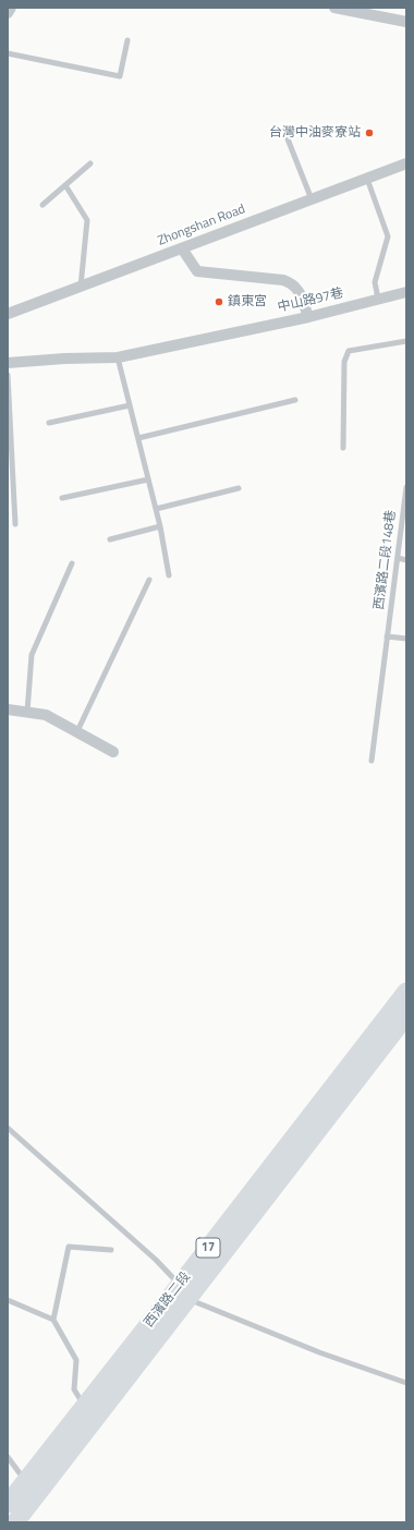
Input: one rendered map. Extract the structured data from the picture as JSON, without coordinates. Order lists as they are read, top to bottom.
{
  "streets": {
    "main road": ["17", "西濱路二段"],
    "street": ["Zhongshan Road", "中山路97巷"],
    "lane": ["西濱路二段148巷"]
  },
  "places": ["台灣中油麥寮站", "鎮東宮"]
}
